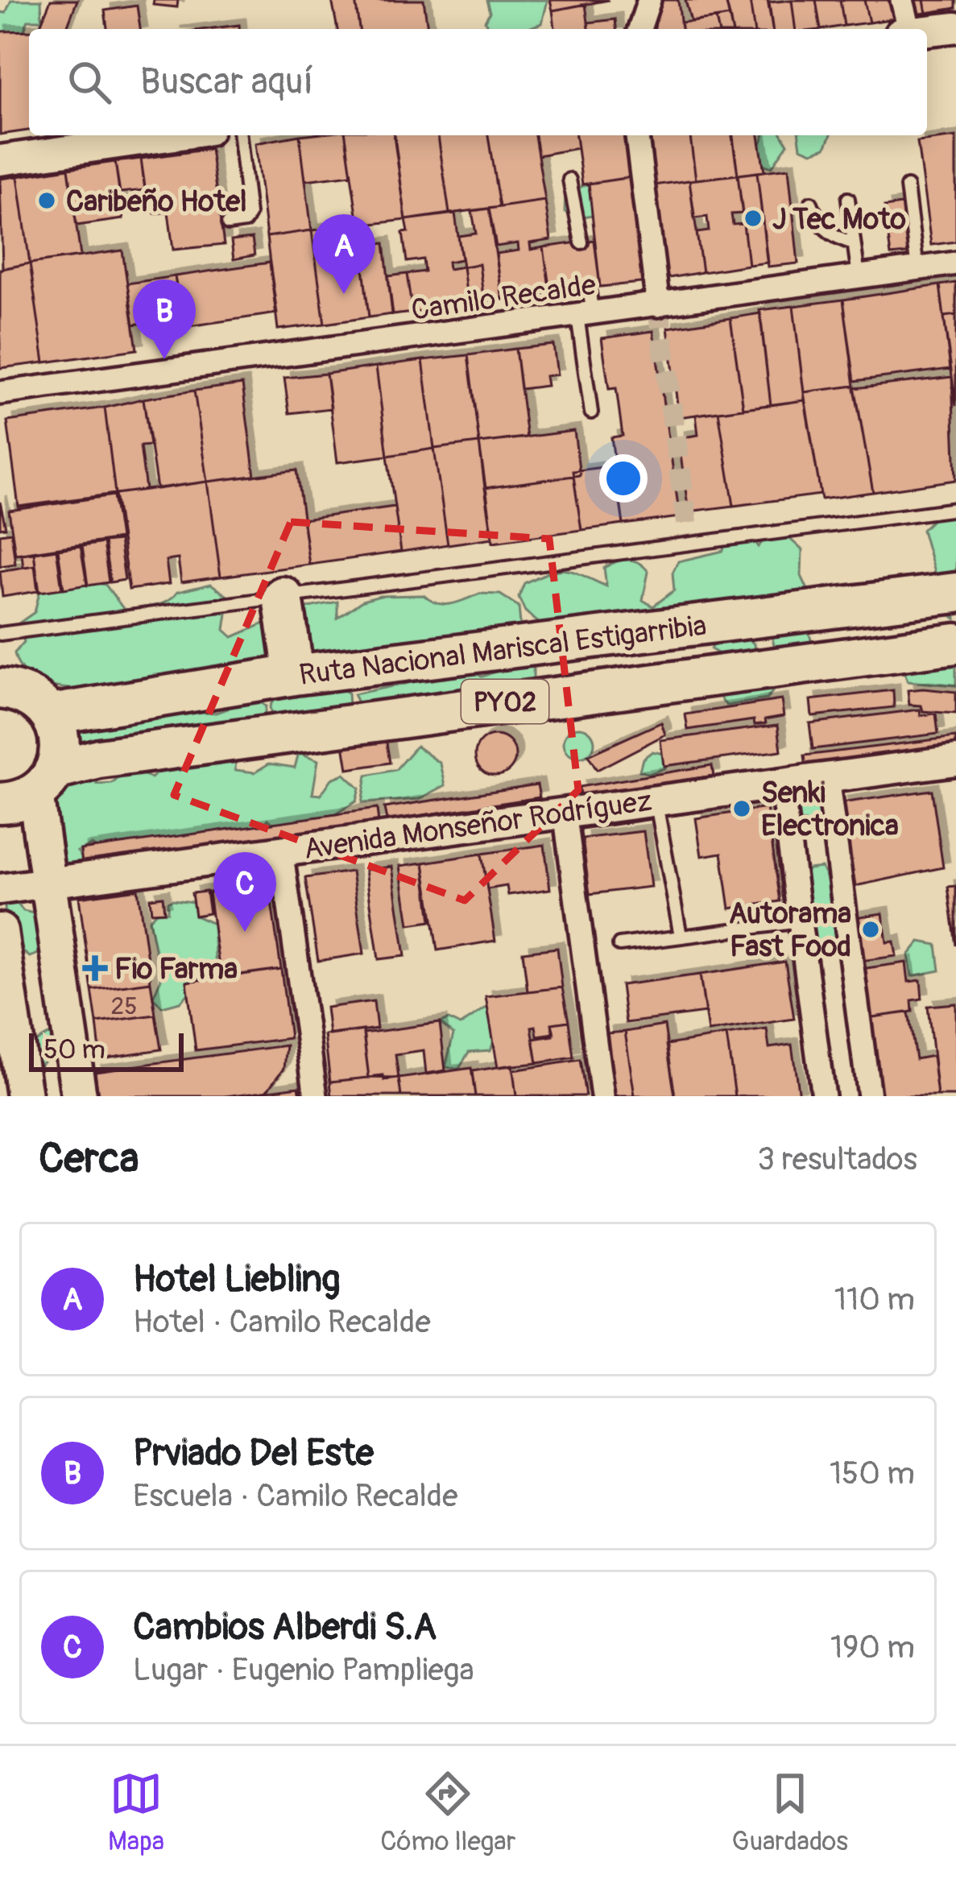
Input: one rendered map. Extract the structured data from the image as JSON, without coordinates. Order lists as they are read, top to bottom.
{
  "streets": {
    "highway": ["Ruta Nacional Mariscal Estigarribia", "PY02"],
    "street": ["Camilo Recalde", "Avenida Monseñor Rodríguez"]
  },
  "places": {
    "other": [
      "Caribeño Hotel",
      "J Tec Moto",
      "Senki Electronica",
      "Autorama Fast Food"
    ],
    "health": ["Fio Farma"]
  },
  "house_numbers": ["25"],
  "scale_bar": "50 m",
  "page": {
    "search": "Buscar aquí",
    "pins": ["A", "B", "C"],
    "scale": "50 m",
    "heading": ["Cerca", "3 resultados"],
    "list": [
      {
        "mark": "A",
        "name": "Hotel Liebling",
        "note": "Hotel · Camilo Recalde",
        "value": "110 m"
      },
      {
        "mark": "B",
        "name": "Prviado Del Este",
        "note": "Escuela · Camilo Recalde",
        "value": "150 m"
      },
      {
        "mark": "C",
        "name": "Cambios Alberdi S.A",
        "note": "Lugar · Eugenio Pampliega",
        "value": "190 m"
      }
    ],
    "nav": ["Mapa", "Cómo llegar", "Guardados"]
  }
}
